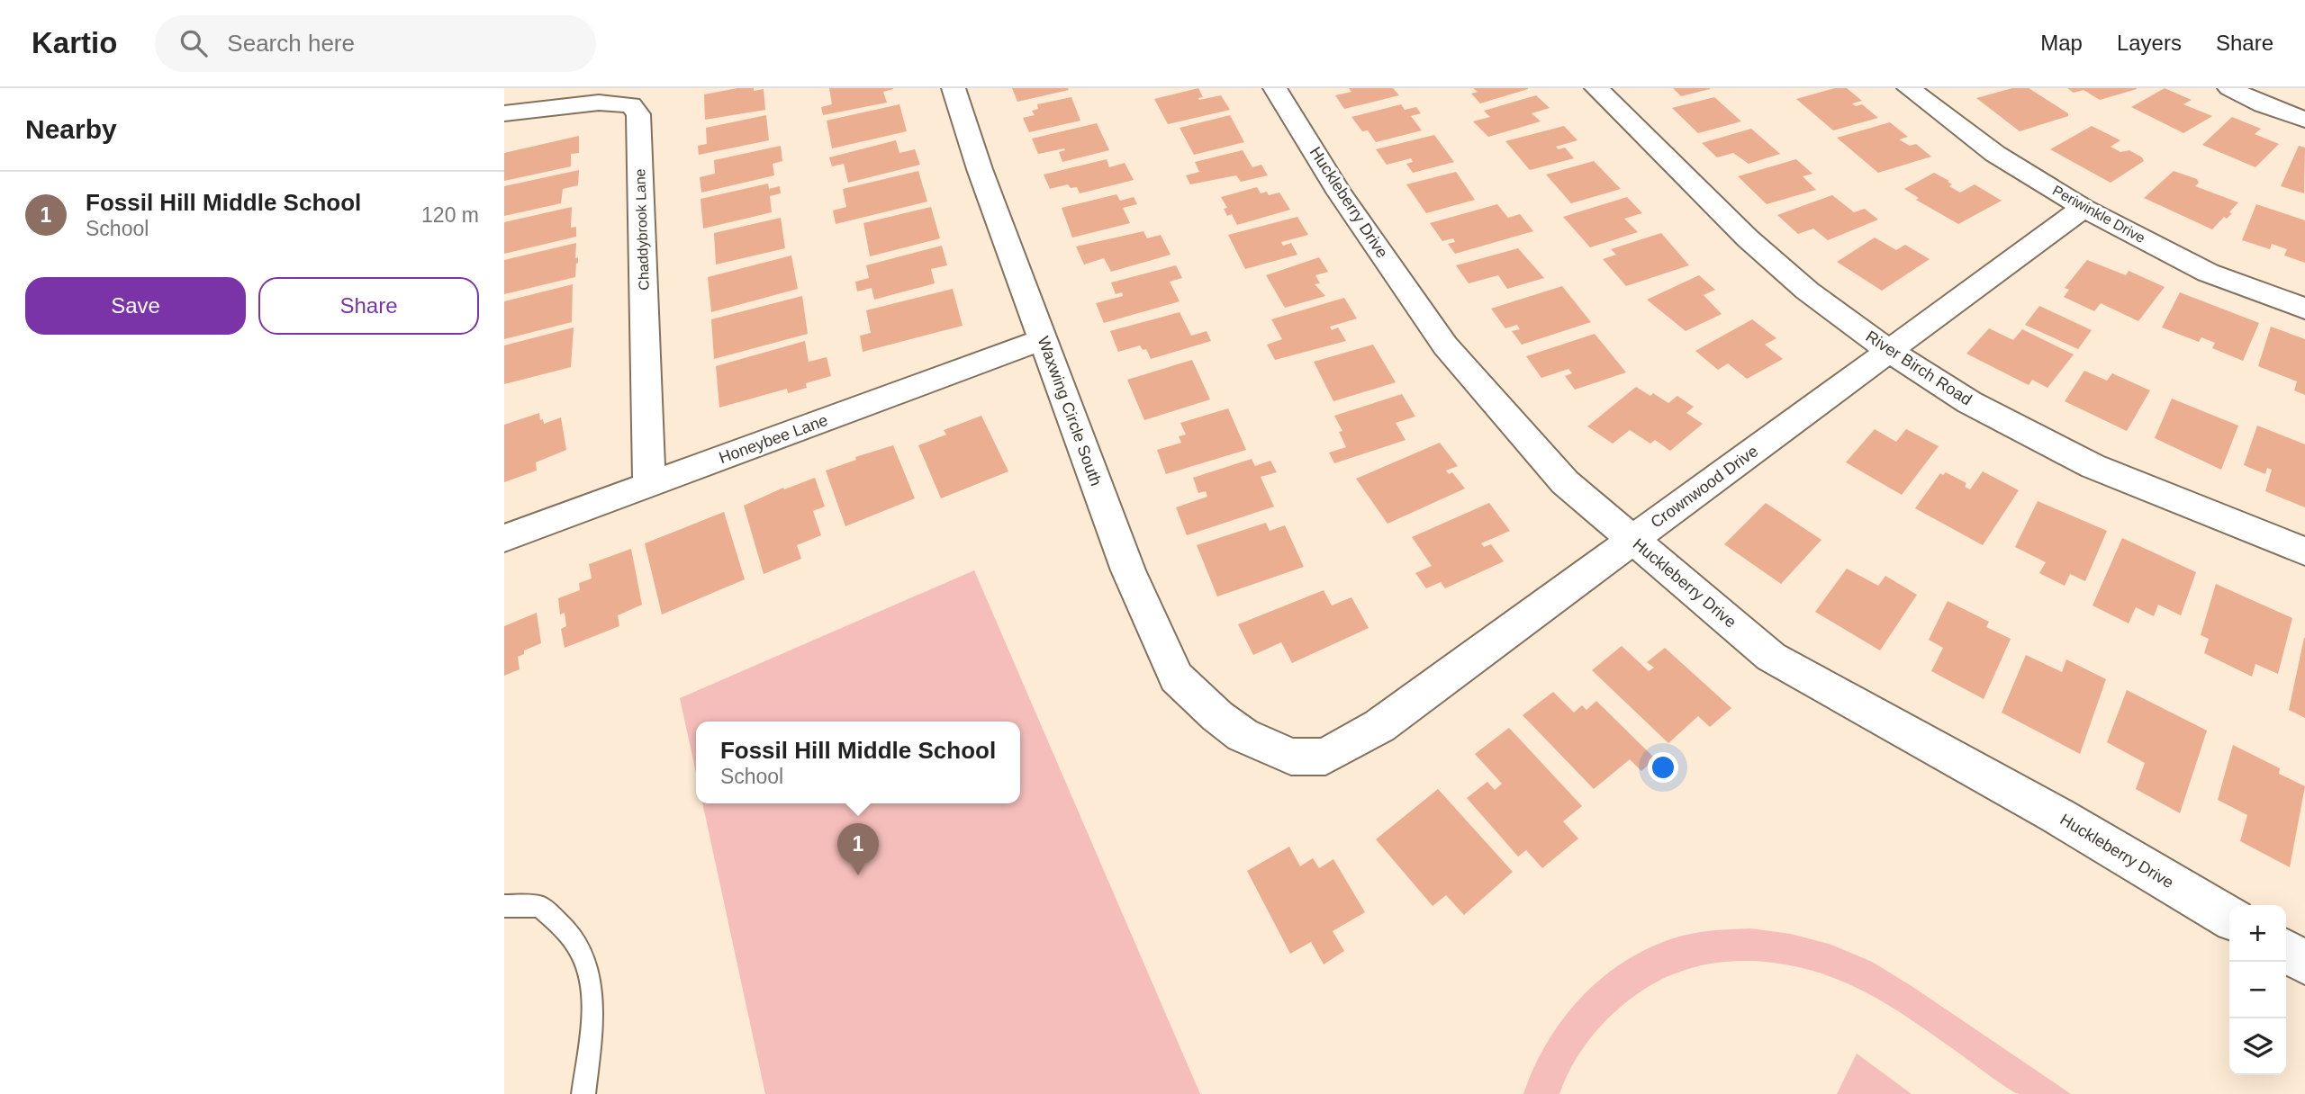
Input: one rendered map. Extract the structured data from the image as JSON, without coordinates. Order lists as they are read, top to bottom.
{
  "streets": {
    "street": [
      "Huckleberry Drive",
      "Periwinkle Drive",
      "Chaddybrook Lane",
      "River Birch Road",
      "Waxwing Circle South",
      "Honeybee Lane",
      "Crownwood Drive"
    ]
  },
  "crossings": [
    ["Huckleberry Drive", "Crownwood Drive"],
    ["Periwinkle Drive", "Crownwood Drive"],
    ["Chaddybrook Lane", "Honeybee Lane"],
    ["River Birch Road", "Crownwood Drive"],
    ["Waxwing Circle South", "Honeybee Lane"],
    ["Waxwing Circle South", "Crownwood Drive"]
  ],
  "page": {
    "header": "Kartio",
    "search": "Search here",
    "nav": ["Map", "Layers", "Share"],
    "heading": "Nearby",
    "list": [
      {
        "mark": "1",
        "name": "Fossil Hill Middle School",
        "note": "School",
        "value": "120 m"
      }
    ],
    "buttons": ["Save", "Share"],
    "popup": ["Fossil Hill Middle School", "School"],
    "pins": "1",
    "map_buttons": ["+", "−"]
  }
}
